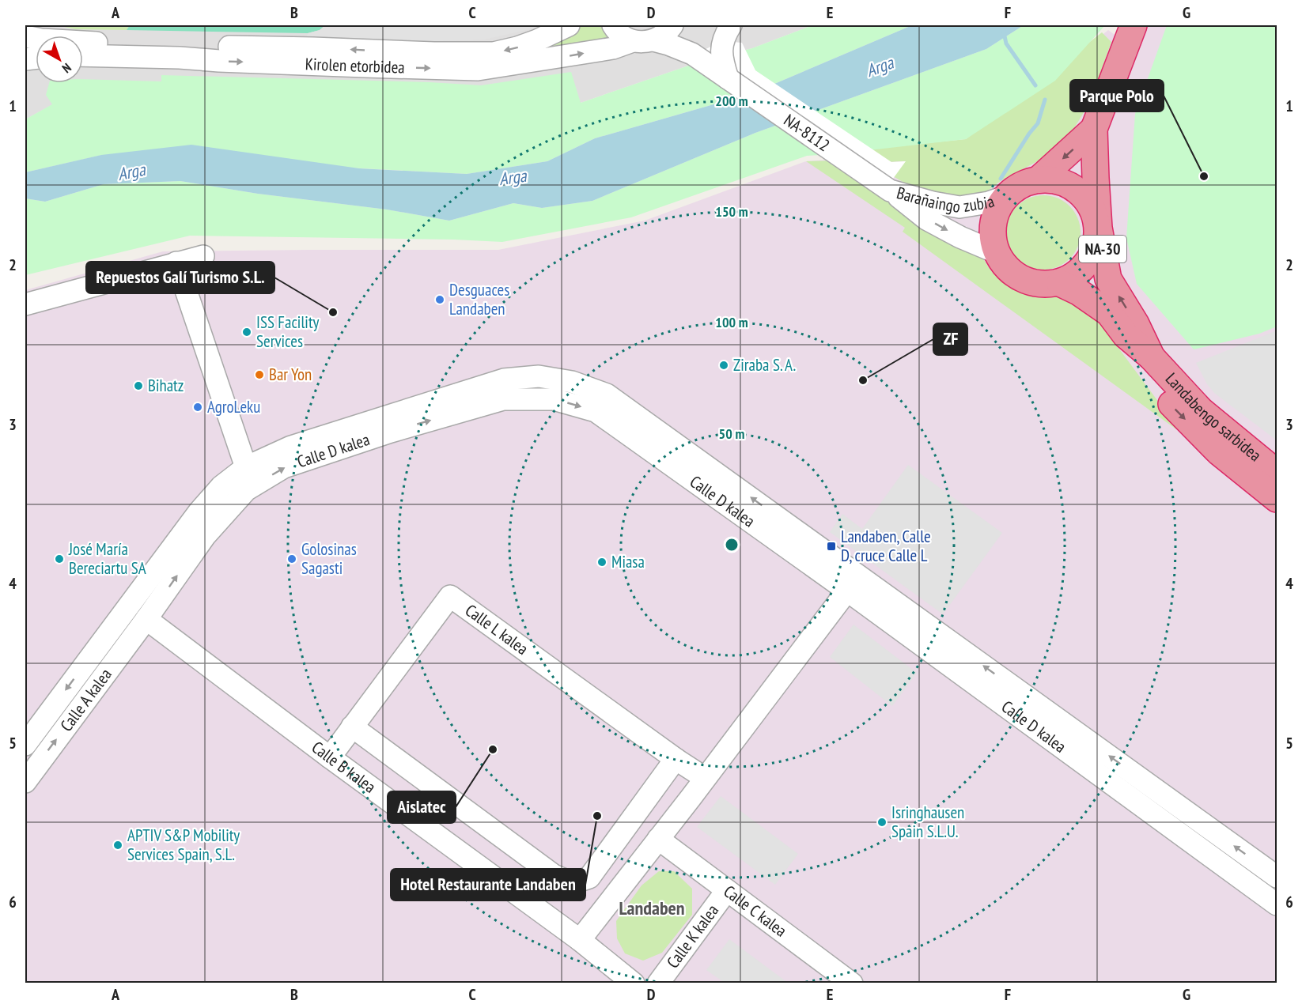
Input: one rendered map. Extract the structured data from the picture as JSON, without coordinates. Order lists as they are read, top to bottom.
{
  "streets": {
    "highway": ["NA-30", "Landabengo sarbidea"],
    "street": [
      "Kirolen etorbidea",
      "NA-8112",
      "Barañaingo zubia",
      "Calle D kalea",
      "Calle L kalea",
      "Calle A kalea",
      "Calle B kalea",
      "Calle C kalea",
      "Calle K kalea"
    ]
  },
  "crossings": [
    ["Kirolen etorbidea", "NA-8112"],
    ["NA-8112", "Barañaingo zubia"],
    ["NA-8112", "Landabengo sarbidea"],
    ["Barañaingo zubia", "Landabengo sarbidea"],
    ["Calle D kalea", "Calle A kalea"],
    ["Calle D kalea", "Calle B kalea"],
    ["Calle L kalea", "Calle B kalea"],
    ["Calle A kalea", "Calle B kalea"],
    ["Calle C kalea", "Calle K kalea"]
  ],
  "districts": ["Landaben"],
  "water": ["Arga"],
  "places": {
    "other": [
      "Parque Polo",
      "Desguaces Landaben",
      "Repuestos Galí Turismo S.L.",
      "ISS Facility Services",
      "Ziraba S. A.",
      "Bar Yon",
      "ZF",
      "Bihatz",
      "AgroLeku",
      "José María Bereciartu SA",
      "Golosinas Sagasti",
      "Miasa",
      "Aislatec",
      "Hotel Restaurante Landaben",
      "Isringhausen Spain S.L.U.",
      "APTIV S&P Mobility Services Spain, S.L."
    ],
    "transit": ["Landaben, Calle D, cruce Calle L"]
  },
  "north": "bottom right",
  "grid": {
    "columns": [
      "A",
      "B",
      "C",
      "D",
      "E",
      "F",
      "G"
    ],
    "rows": [
      "1",
      "2",
      "3",
      "4",
      "5",
      "6"
    ]
  },
  "rings": [
    "200 m",
    "150 m",
    "100 m",
    "50 m"
  ]
}
